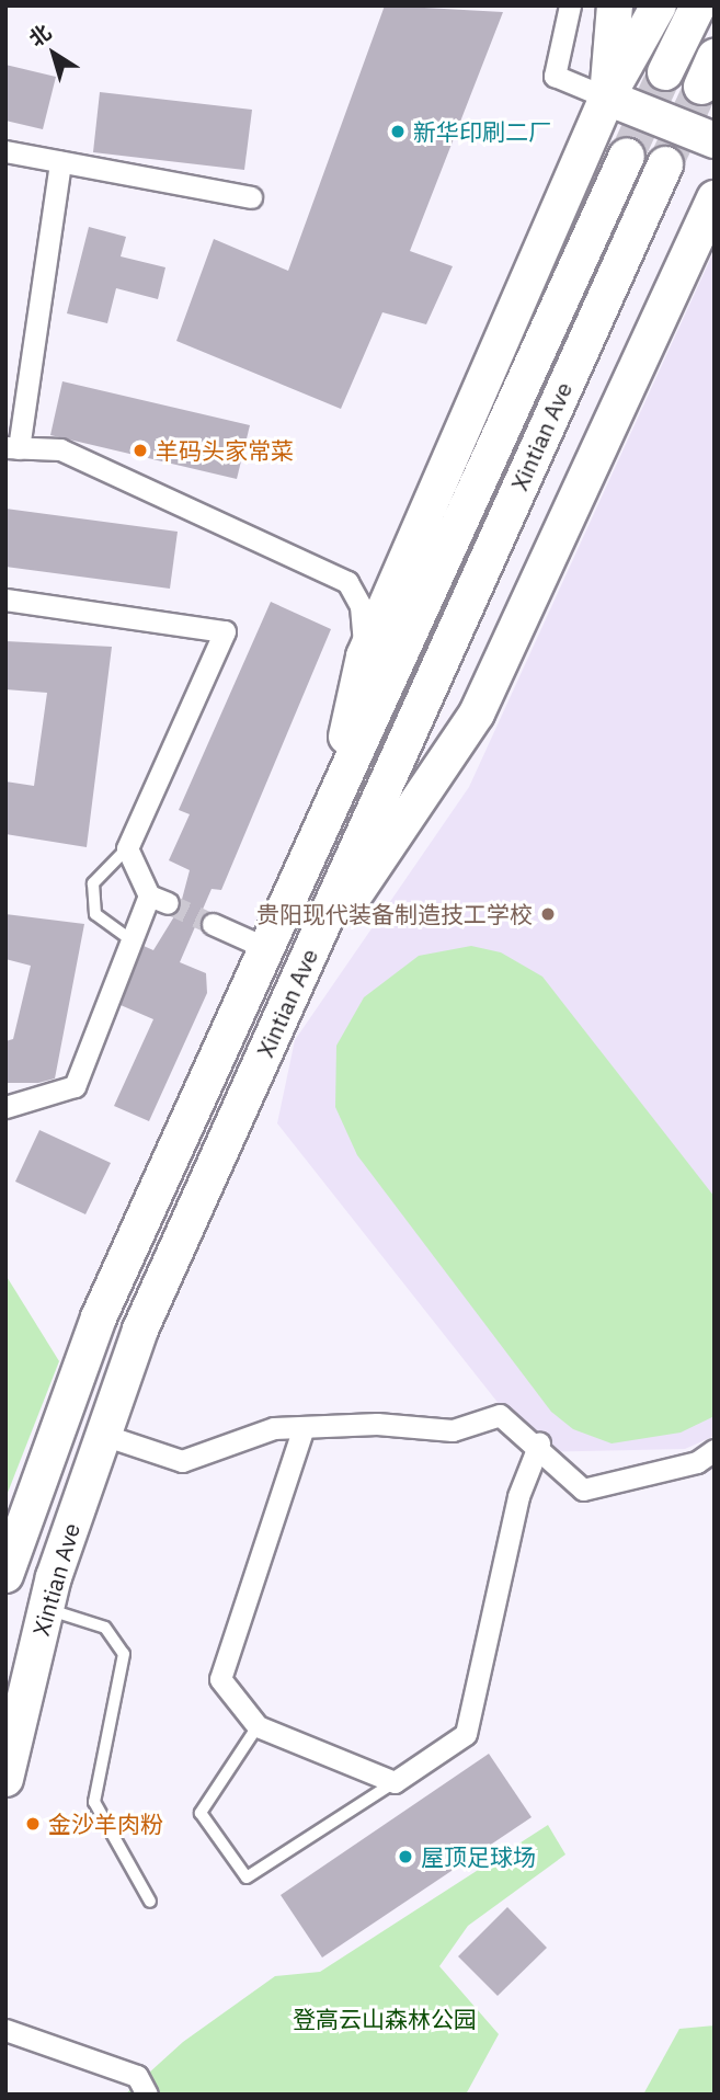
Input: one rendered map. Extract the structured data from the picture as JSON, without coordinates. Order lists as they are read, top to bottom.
{
  "streets": {
    "main road": ["Xintian Ave"]
  },
  "parks": ["登高云山森林公园"],
  "places": [
    "新华印刷二厂",
    "羊码头家常菜",
    "贵阳现代装备制造技工学校",
    "金沙羊肉粉",
    "屋顶足球场"
  ],
  "north": "top left"
}
